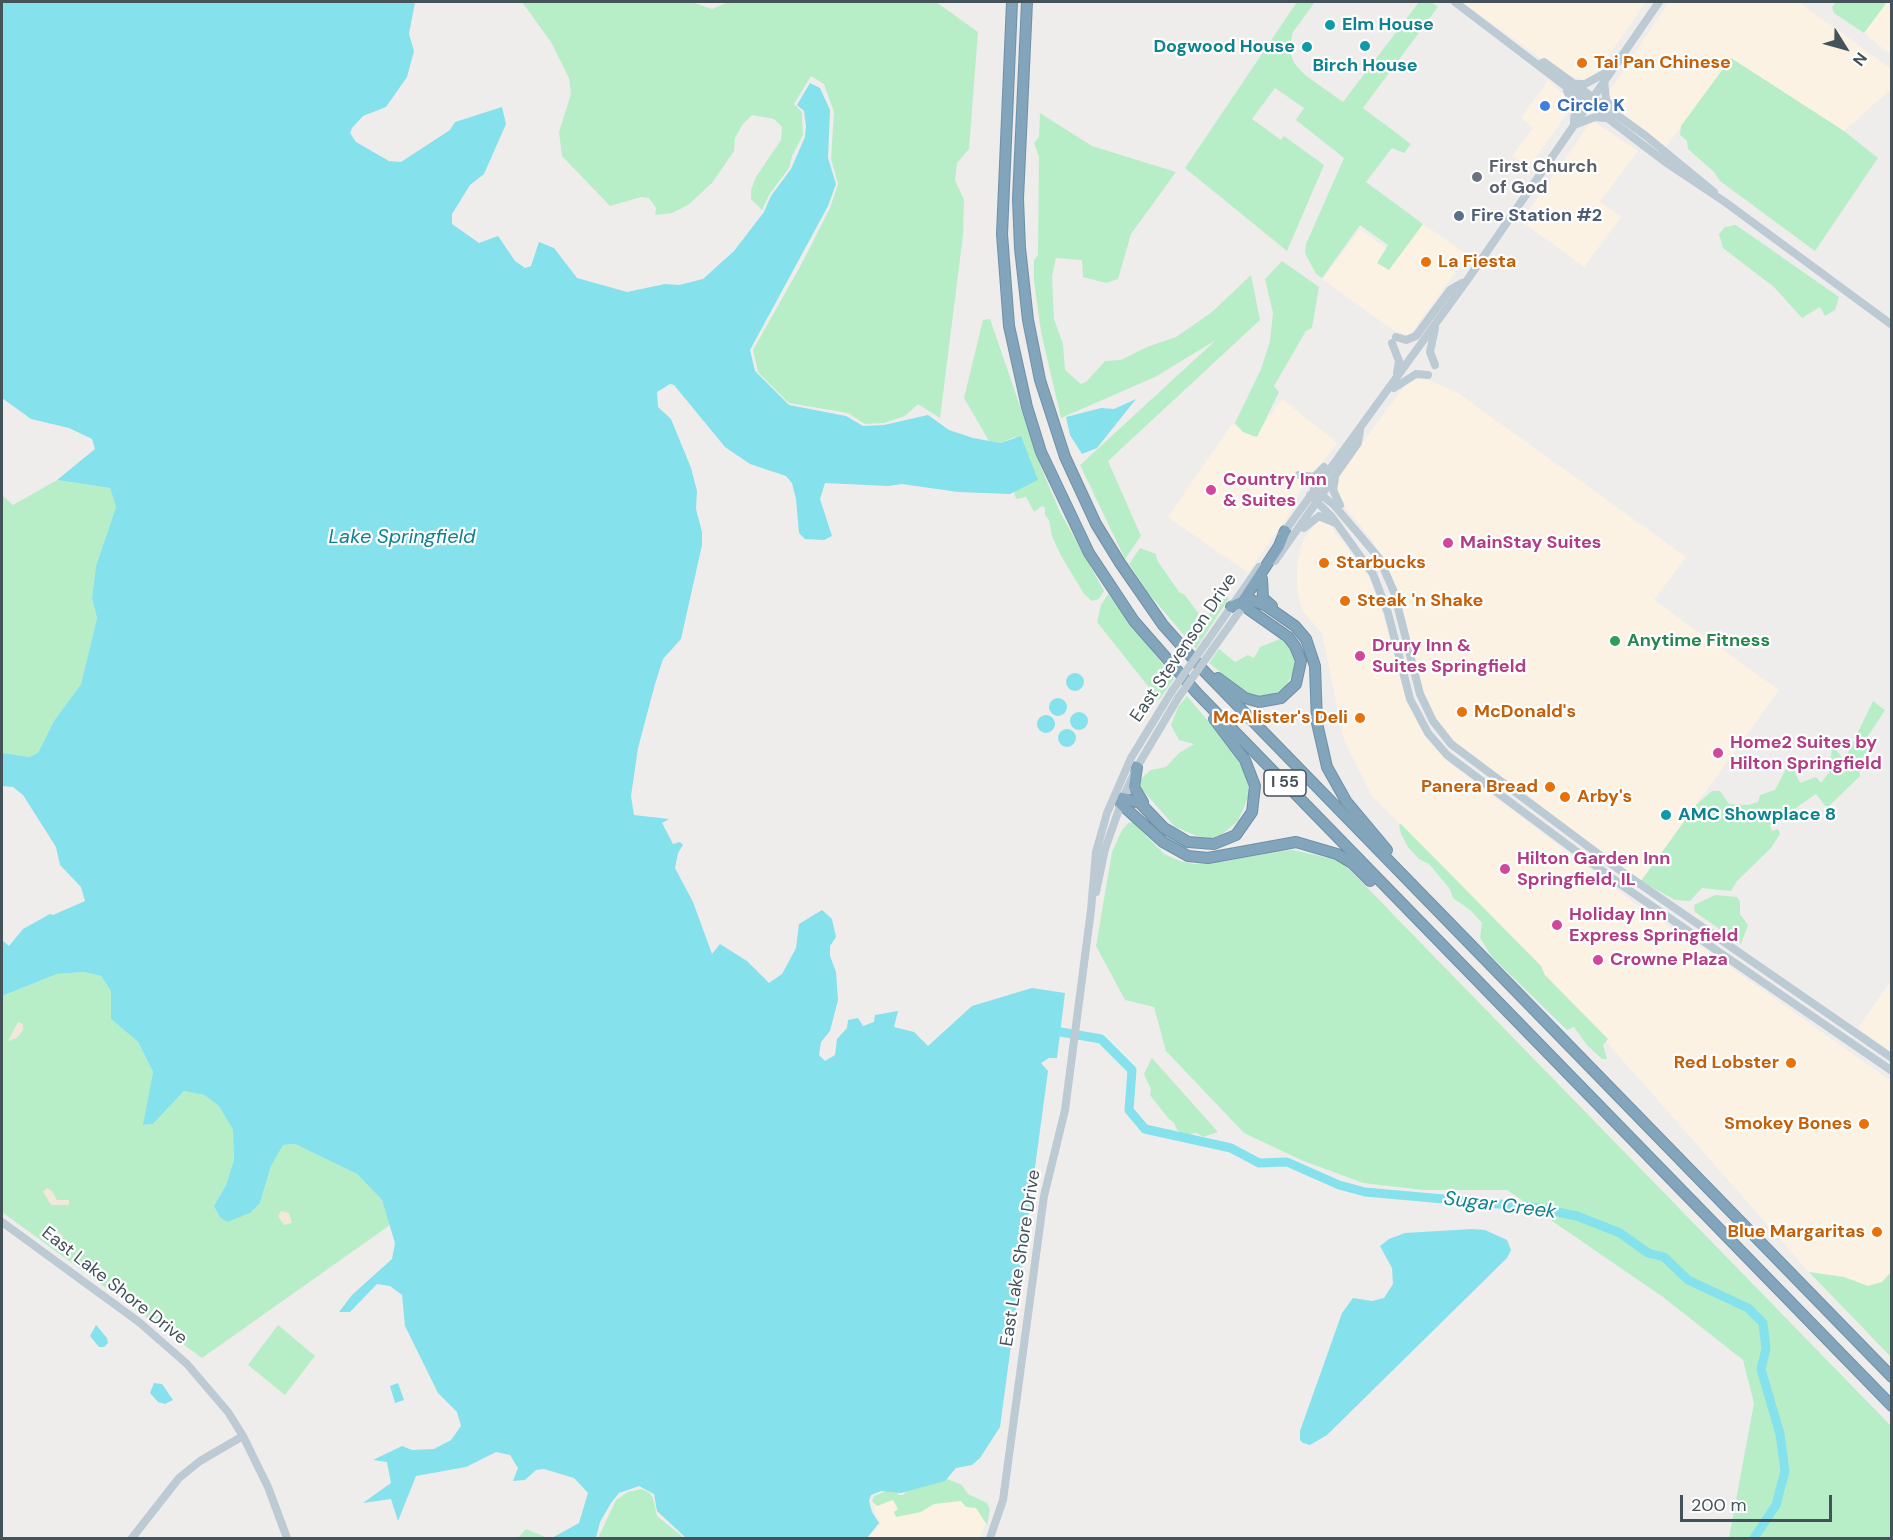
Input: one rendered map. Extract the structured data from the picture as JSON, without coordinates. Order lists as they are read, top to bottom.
{
  "streets": {
    "highway": ["I 55"],
    "main road": ["East Stevenson Drive", "East Lake Shore Drive"]
  },
  "crossings": [
    ["East Stevenson Drive", "East Lake Shore Drive"]
  ],
  "water": ["Lake Springfield", "Sugar Creek"],
  "places": [
    "Elm House",
    "Birch House",
    "Dogwood House",
    "Tai Pan Chinese",
    "Circle K",
    "First Church of God",
    "Fire Station #2",
    "La Fiesta",
    "Country Inn & Suites",
    "MainStay Suites",
    "Starbucks",
    "Steak 'n Shake",
    "Anytime Fitness",
    "Drury Inn & Suites Springfield",
    "McDonald's",
    "McAlister's Deli",
    "Home2 Suites by Hilton Springfield",
    "Panera Bread",
    "Arby's",
    "AMC Showplace 8",
    "Hilton Garden Inn Springfield, IL",
    "Holiday Inn Express Springfield",
    "Crowne Plaza",
    "Red Lobster",
    "Smokey Bones",
    "Blue Margaritas"
  ],
  "scale_bar": "200 m",
  "north": "bottom right"
}
